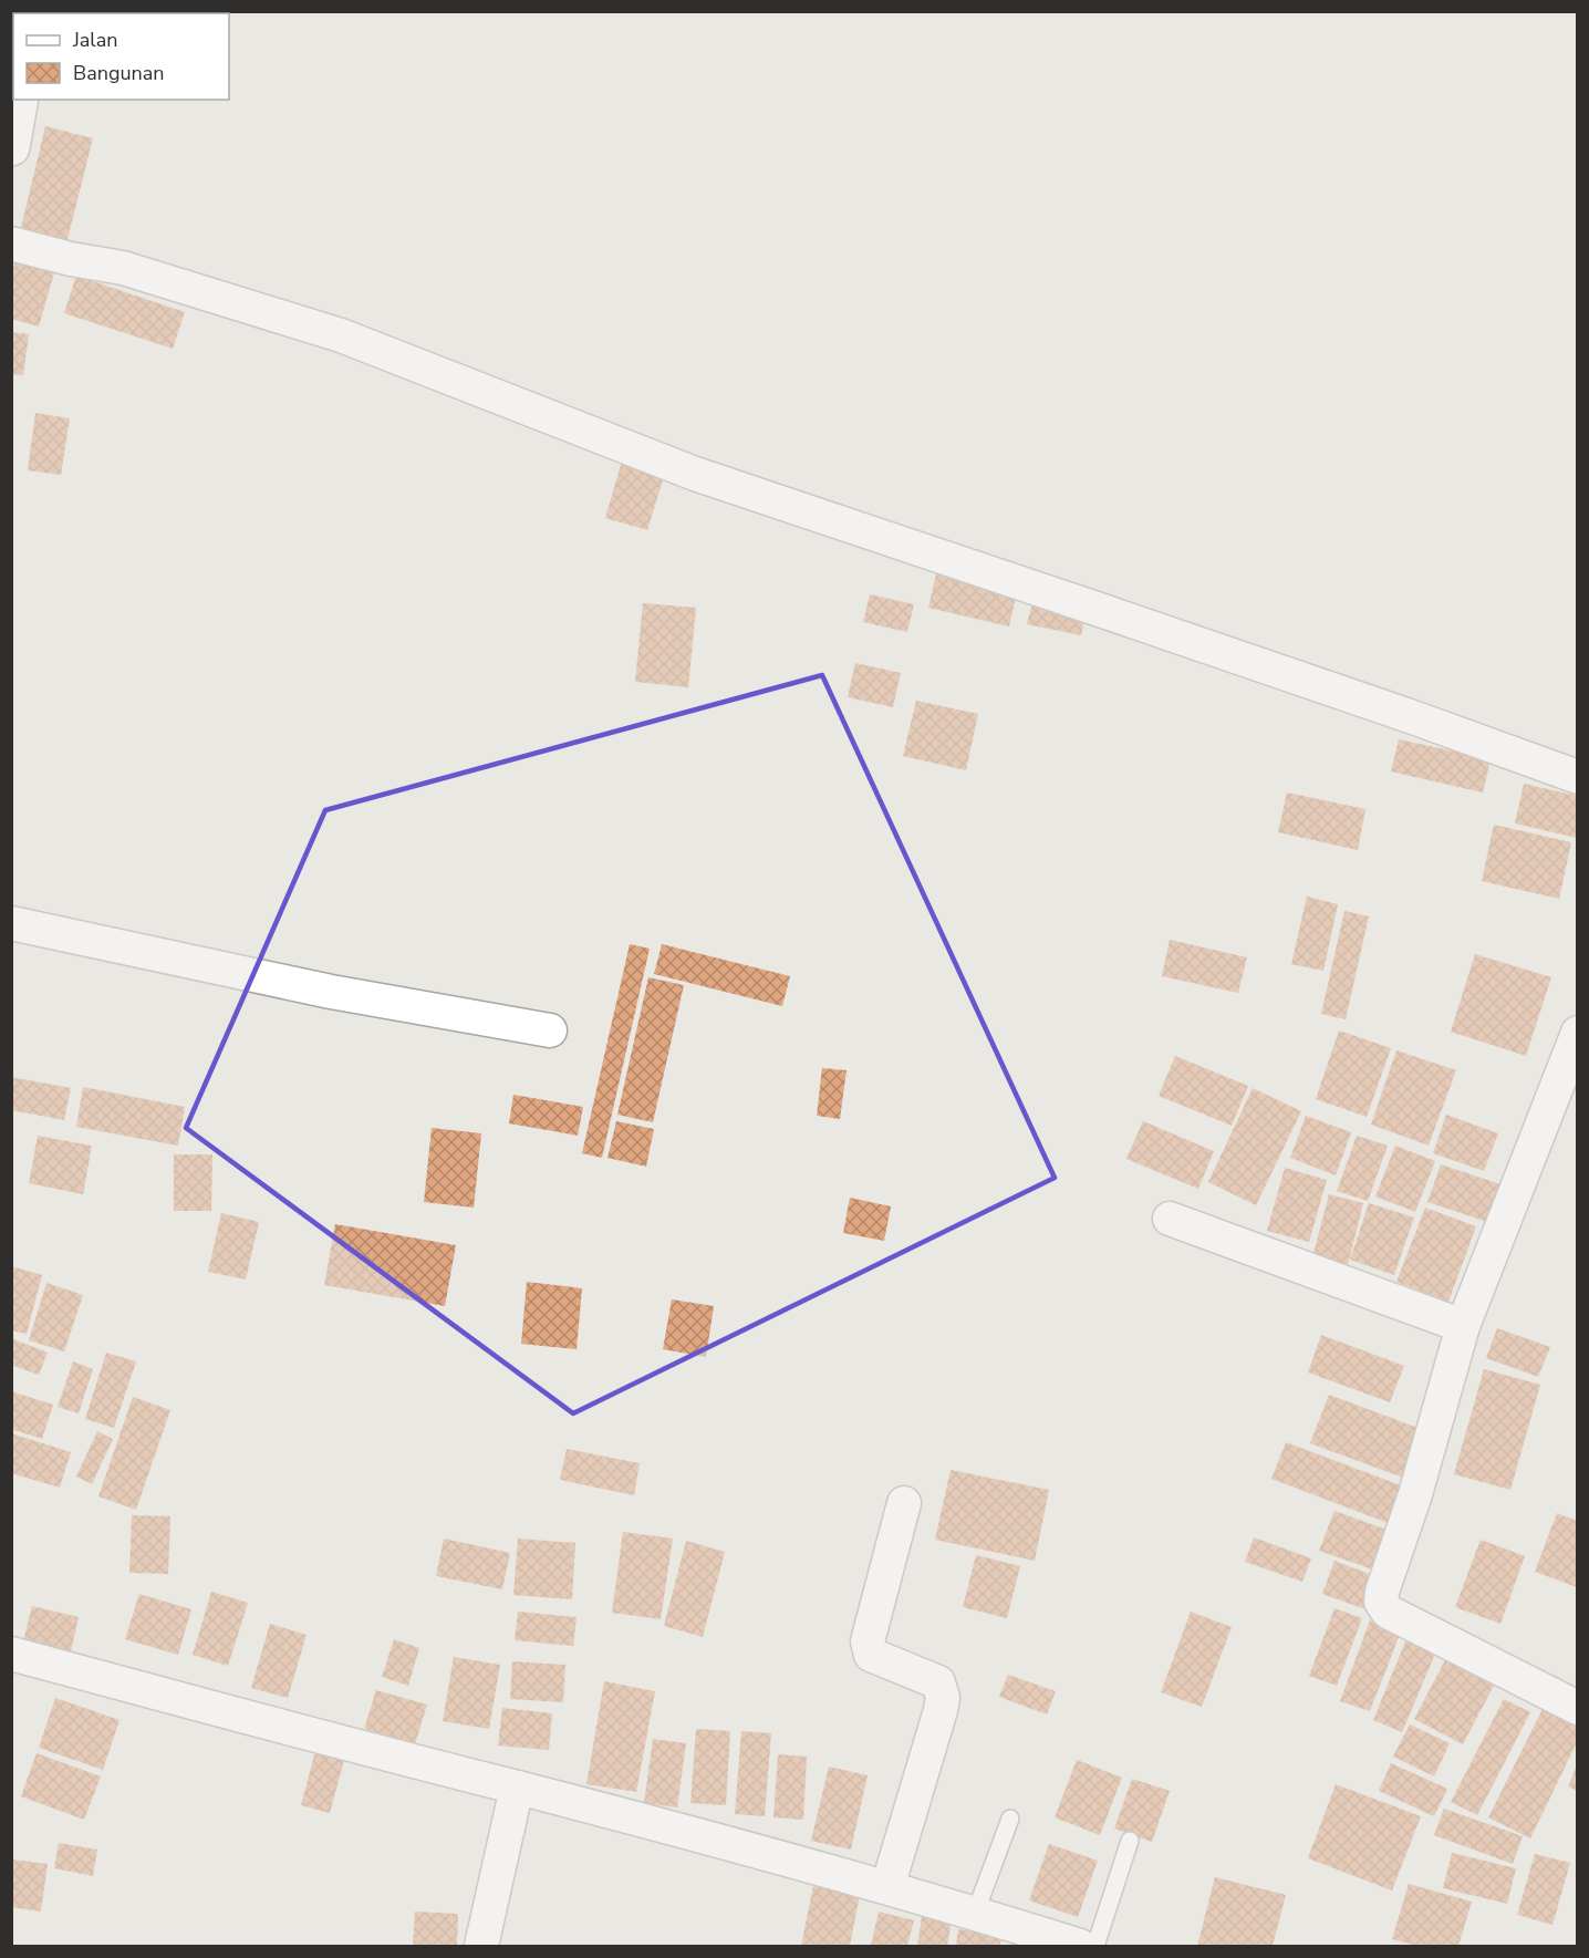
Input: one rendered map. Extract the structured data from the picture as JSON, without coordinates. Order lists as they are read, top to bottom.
{
  "legend": ["Jalan", "Bangunan"]
}
